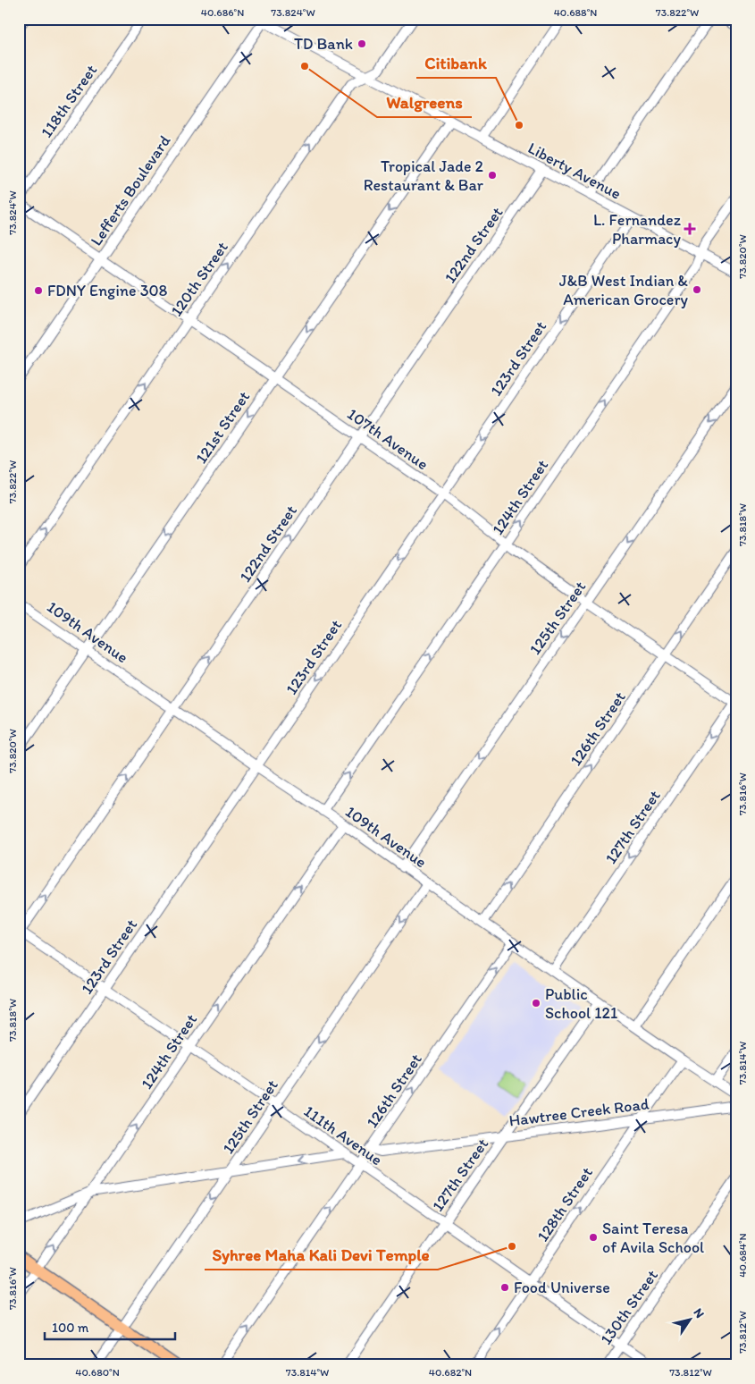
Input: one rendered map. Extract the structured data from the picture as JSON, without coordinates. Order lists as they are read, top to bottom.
{
  "streets": {
    "street": [
      "118th Street",
      "Liberty Avenue",
      "Lefferts Boulevard",
      "122nd Street",
      "120th Street",
      "123rd Street",
      "121st Street",
      "107th Avenue",
      "124th Street",
      "125th Street",
      "109th Avenue",
      "126th Street",
      "127th Street",
      "Hawtree Creek Road",
      "111th Avenue",
      "128th Street",
      "130th Street"
    ]
  },
  "crossings": [
    ["118th Street", "107th Avenue"],
    ["Liberty Avenue", "Lefferts Boulevard"],
    ["Liberty Avenue", "122nd Street"],
    ["Liberty Avenue", "120th Street"],
    ["Liberty Avenue", "123rd Street"],
    ["Liberty Avenue", "121st Street"],
    ["Liberty Avenue", "124th Street"],
    ["Lefferts Boulevard", "107th Avenue"],
    ["122nd Street", "107th Avenue"],
    ["122nd Street", "109th Avenue"],
    ["122nd Street", "111th Avenue"],
    ["120th Street", "107th Avenue"],
    ["123rd Street", "107th Avenue"],
    ["123rd Street", "109th Avenue"],
    ["123rd Street", "111th Avenue"],
    ["121st Street", "107th Avenue"],
    ["121st Street", "109th Avenue"],
    ["107th Avenue", "124th Street"],
    ["107th Avenue", "125th Street"],
    ["107th Avenue", "126th Street"],
    ["107th Avenue", "127th Street"],
    ["124th Street", "109th Avenue"],
    ["124th Street", "111th Avenue"],
    ["125th Street", "109th Avenue"],
    ["125th Street", "111th Avenue"],
    ["109th Avenue", "126th Street"],
    ["109th Avenue", "127th Street"],
    ["109th Avenue", "128th Street"],
    ["126th Street", "Hawtree Creek Road"],
    ["126th Street", "111th Avenue"],
    ["127th Street", "Hawtree Creek Road"],
    ["127th Street", "111th Avenue"],
    ["Hawtree Creek Road", "128th Street"],
    ["111th Avenue", "128th Street"],
    ["111th Avenue", "130th Street"]
  ],
  "one_way": [
    "122nd Street",
    "120th Street",
    "123rd Street",
    "121st Street",
    "124th Street",
    "125th Street",
    "126th Street",
    "127th Street",
    "128th Street"
  ],
  "places": {
    "other": [
      "TD Bank",
      "Walgreens",
      "Citibank",
      "Tropical Jade 2 Restaurant & Bar",
      "J&B West Indian & American Grocery",
      "FDNY Engine 308",
      "Public School 121",
      "Saint Teresa of Avila School",
      "Syhree Maha Kali Devi Temple",
      "Food Universe"
    ],
    "health": ["L. Fernandez Pharmacy"]
  },
  "scale_bar": "100 m",
  "north": "top right",
  "coordinates": [
    "40.686°N",
    "73.824°W",
    "40.688°N",
    "73.822°W",
    "73.820°W",
    "73.818°W",
    "73.816°W",
    "73.814°W",
    "40.684°N",
    "73.812°W",
    "40.680°N",
    "40.682°N"
  ]
}
